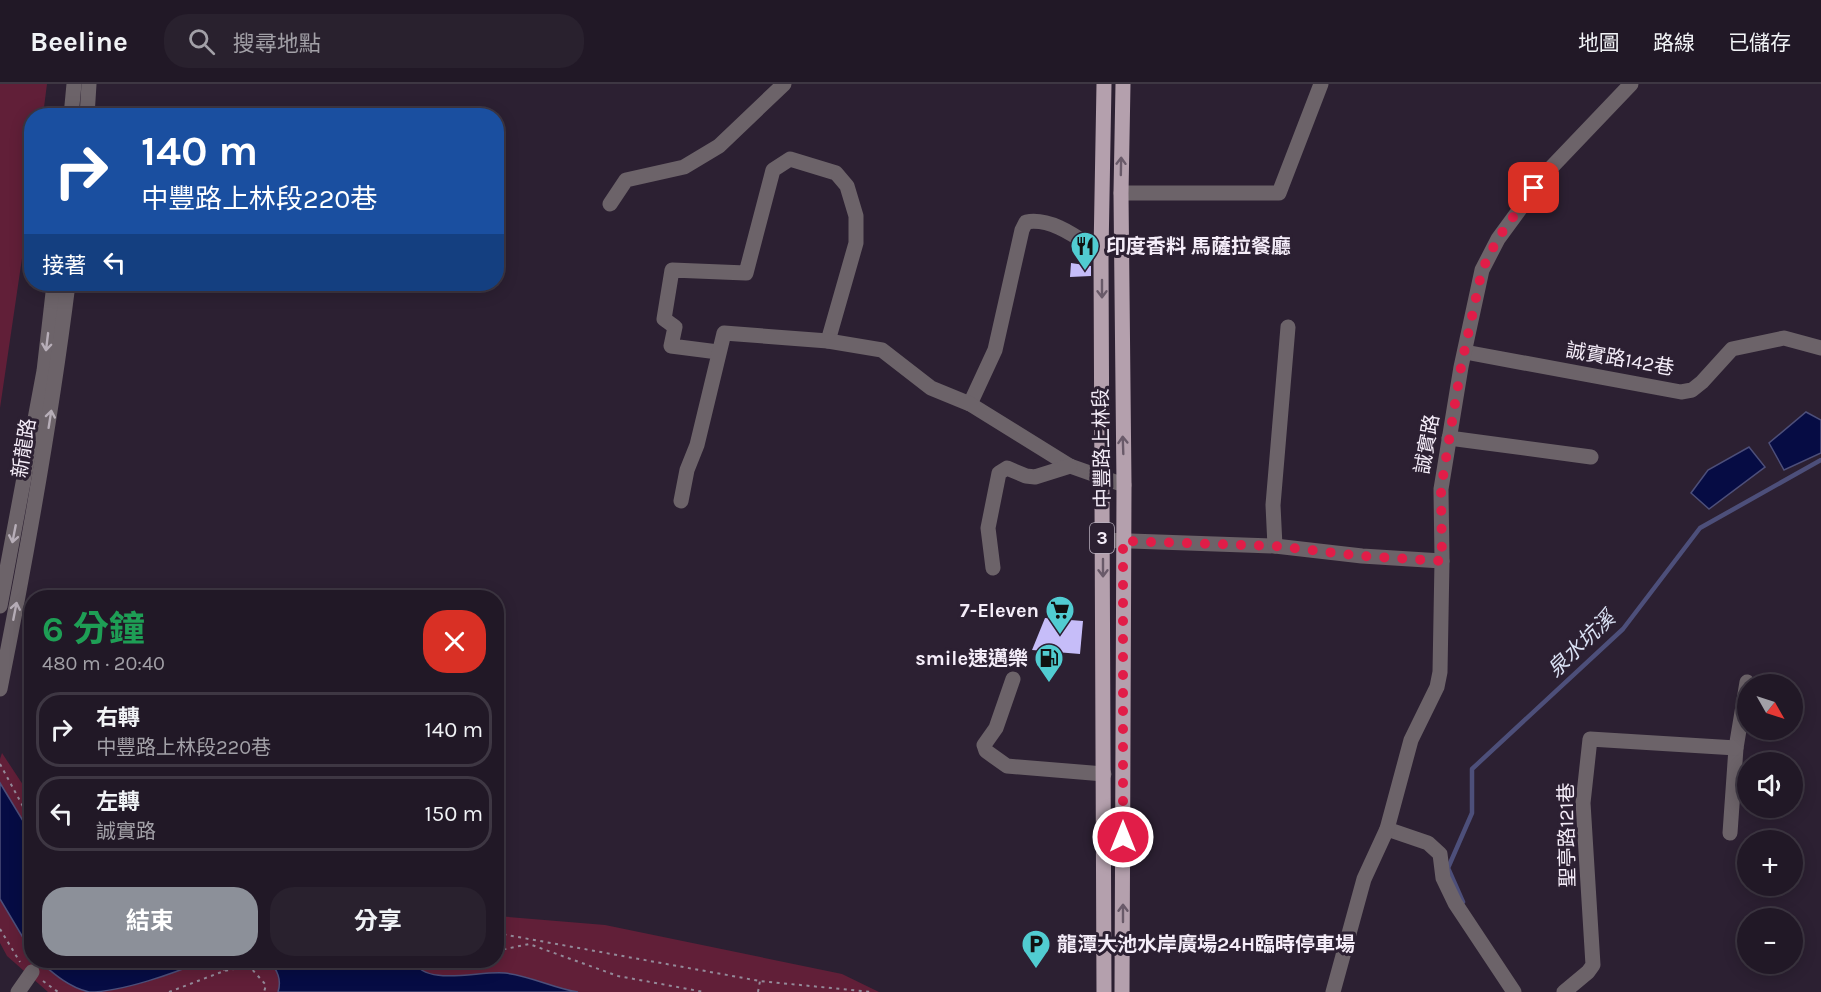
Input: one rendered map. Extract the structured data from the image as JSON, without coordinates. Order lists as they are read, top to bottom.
{
  "streets": {
    "main road": ["中豐路上林段", "3"],
    "street": [
      "誠實路142巷",
      "誠實路",
      "新龍路",
      "聖亭路121巷"
    ]
  },
  "crossings": [
    ["誠實路142巷", "誠實路"]
  ],
  "water": ["泉水坑溪"],
  "places": {
    "restaurant": ["印度香料 馬薩拉餐廳"],
    "supermarket": ["7-Eleven"],
    "fuel station": ["smile速邁樂"],
    "parking": ["龍潭大池水岸廣場24H臨時停車場"]
  },
  "north": "bottom right",
  "page": {
    "header": "Beeline",
    "search": "搜尋地點",
    "nav": ["地圖", "路線", "已儲存"],
    "turn": ["140 m", "中豐路上林段220巷"],
    "then": "接著",
    "heading": ["6 分鐘", "480 m · 20:40"],
    "map_buttons": ["+", "−"],
    "list": [
      {
        "name": "右轉",
        "note": "中豐路上林段220巷",
        "value": "140 m"
      },
      {
        "name": "左轉",
        "note": "誠實路",
        "value": "150 m"
      }
    ],
    "buttons": ["結束", "分享"]
  }
}
